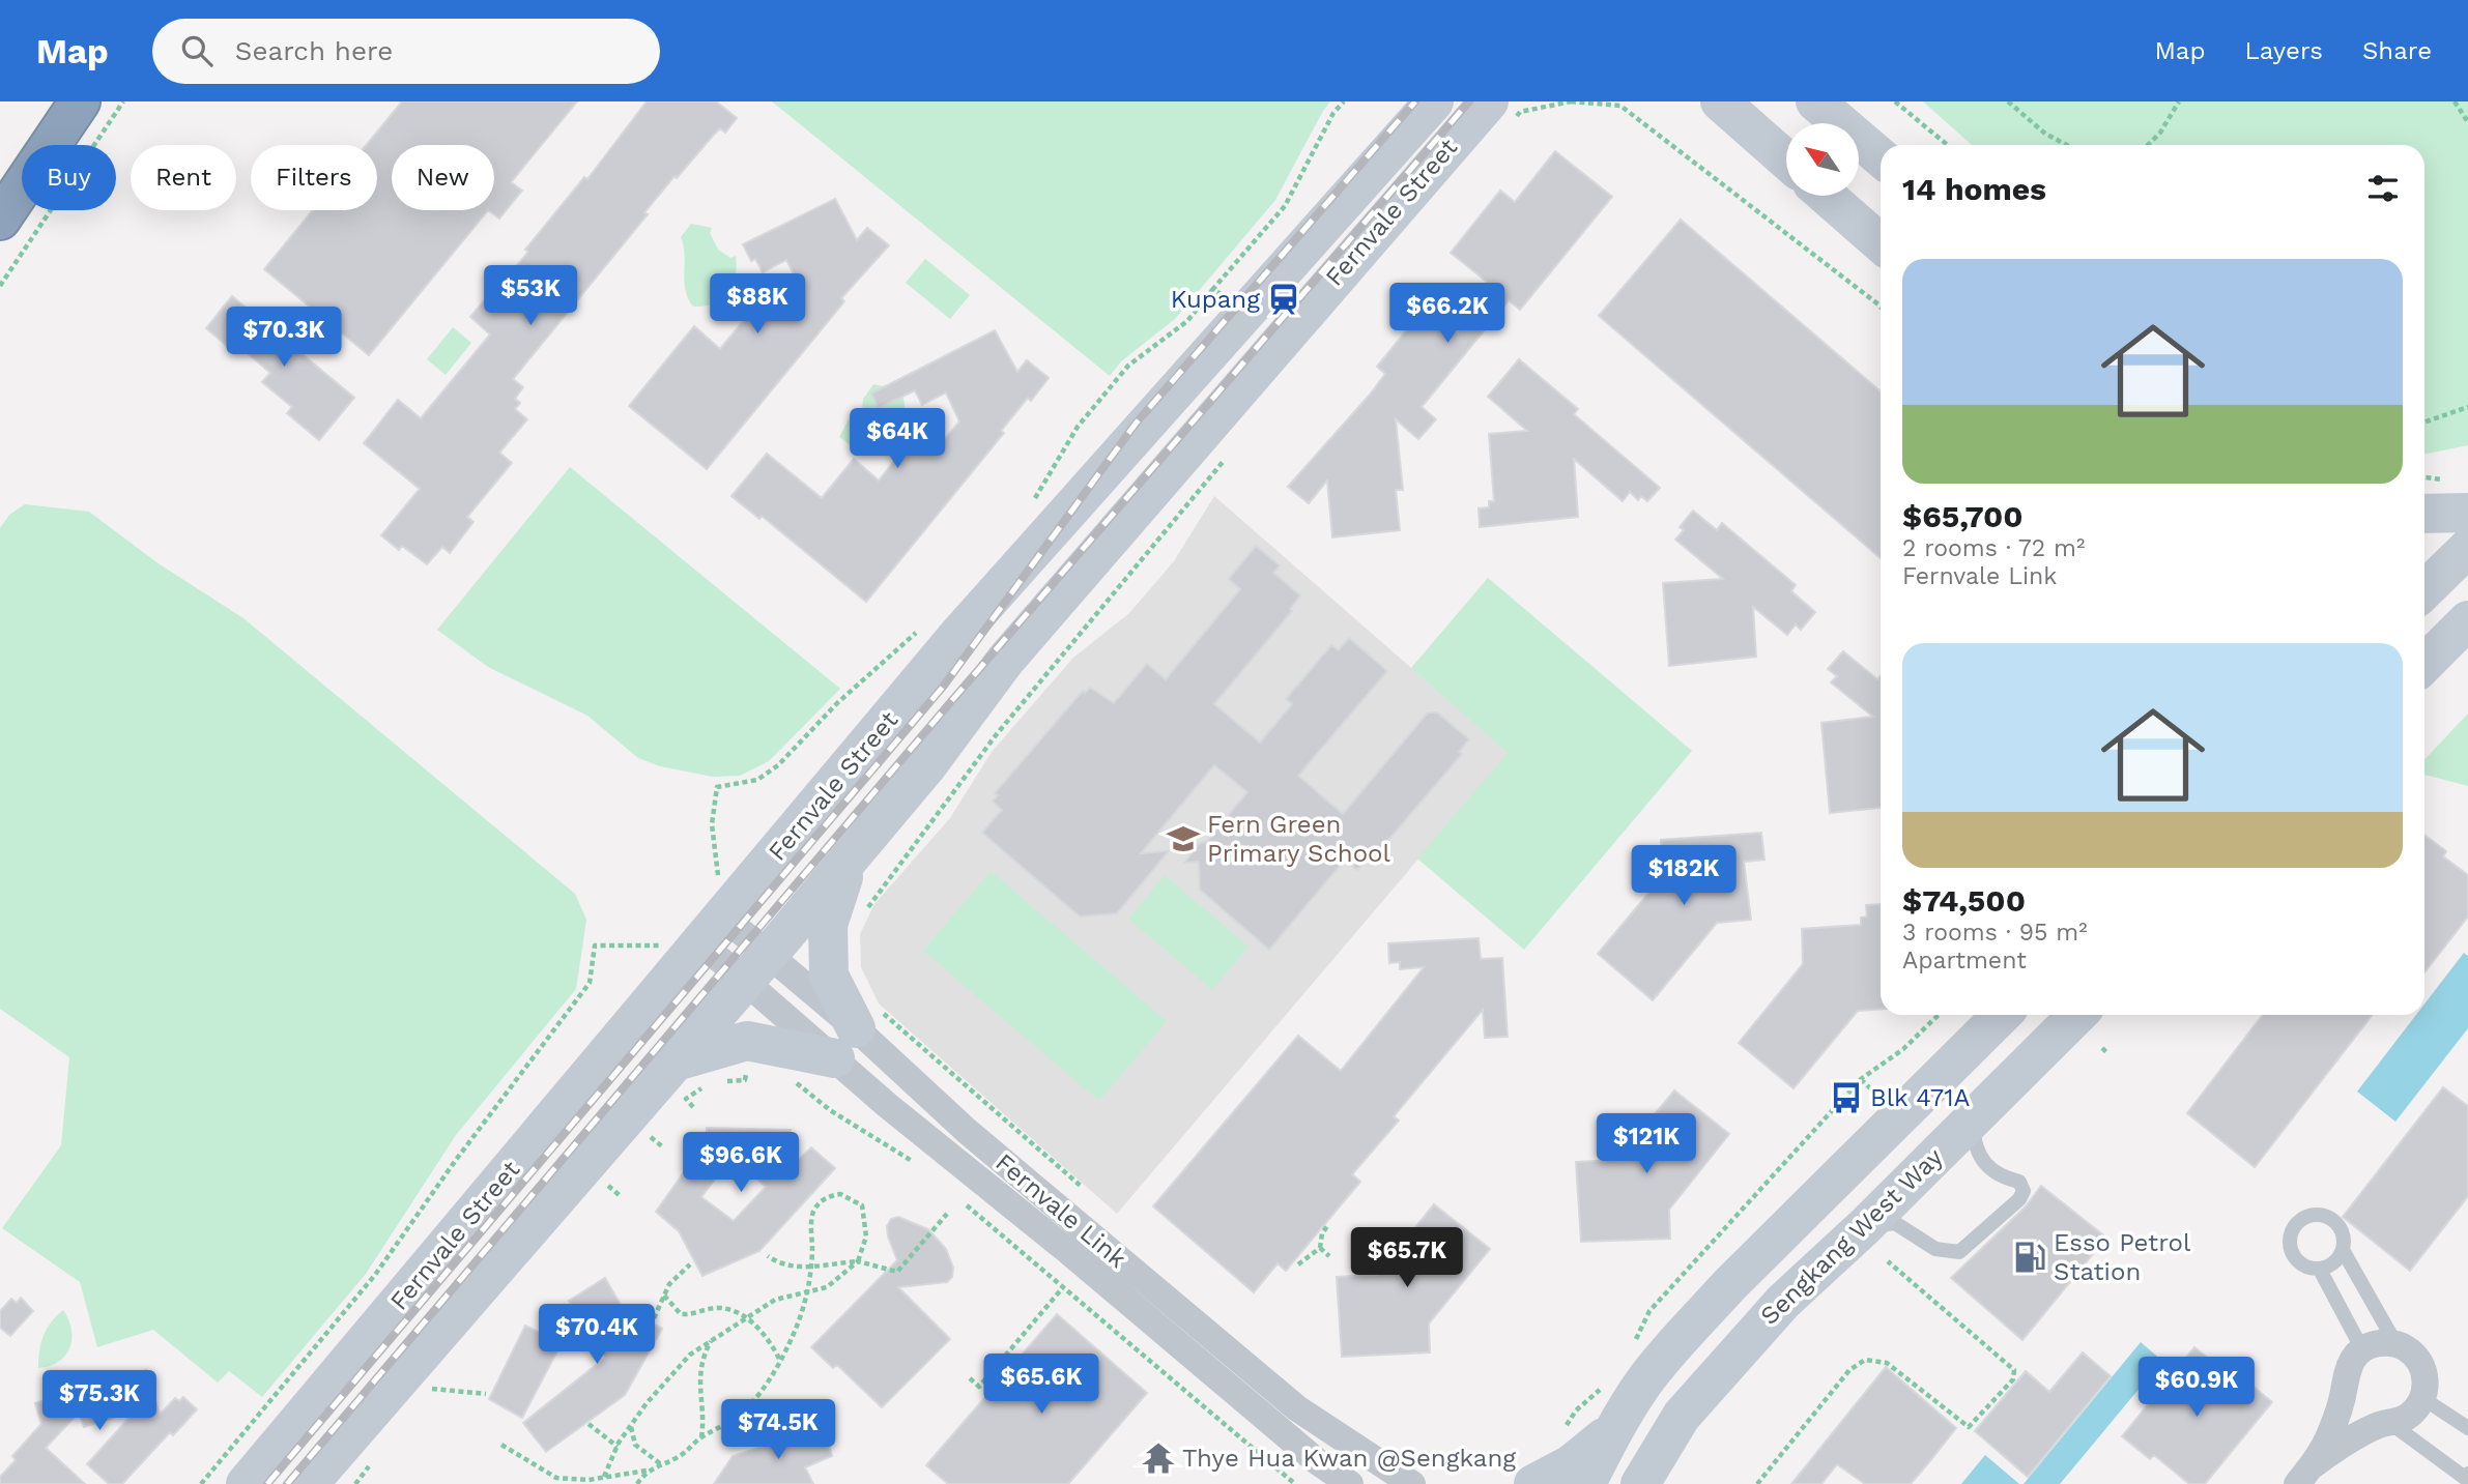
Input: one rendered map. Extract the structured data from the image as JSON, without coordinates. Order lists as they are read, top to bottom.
{
  "streets": {
    "street": ["Fernvale Street", "Fernvale Link", "Sengkang West Way"]
  },
  "crossings": [
    ["Fernvale Street", "Fernvale Link"]
  ],
  "places": {
    "station": ["Kupang"],
    "school or university": ["Fern Green Primary School"],
    "bus stop": ["Blk 471A"],
    "fuel station": ["Esso Petrol Station"],
    "temple": ["Thye Hua Kwan @Sengkang"]
  },
  "north": "top left",
  "page": {
    "header": "Map",
    "search": "Search here",
    "nav": ["Map", "Layers", "Share"],
    "chip": [
      "Buy",
      "Rent",
      "Filters",
      "New"
    ],
    "heading": "14 homes",
    "list": [
      {
        "name": "$65,700",
        "note": "2 rooms · 72 m² · Fernvale Link"
      },
      {
        "name": "$74,500",
        "note": "3 rooms · 95 m² · Apartment"
      }
    ],
    "price": [
      "$53K",
      "$88K",
      "$66.2K",
      "$70.3K",
      "$64K",
      "$182K",
      "$121K",
      "$96.6K",
      "$65.7K",
      "$70.4K",
      "$65.6K",
      "$60.9K",
      "$75.3K",
      "$74.5K"
    ]
  }
}
